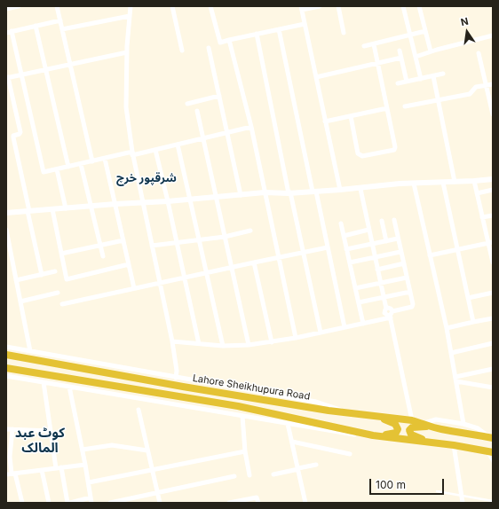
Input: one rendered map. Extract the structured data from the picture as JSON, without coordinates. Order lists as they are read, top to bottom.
{
  "streets": {
    "highway": ["Lahore Sheikhupura Road"]
  },
  "districts": ["شرقپور خرچ", "کوٹ عبد المالک"],
  "scale_bar": "100 m",
  "north": "top"
}
